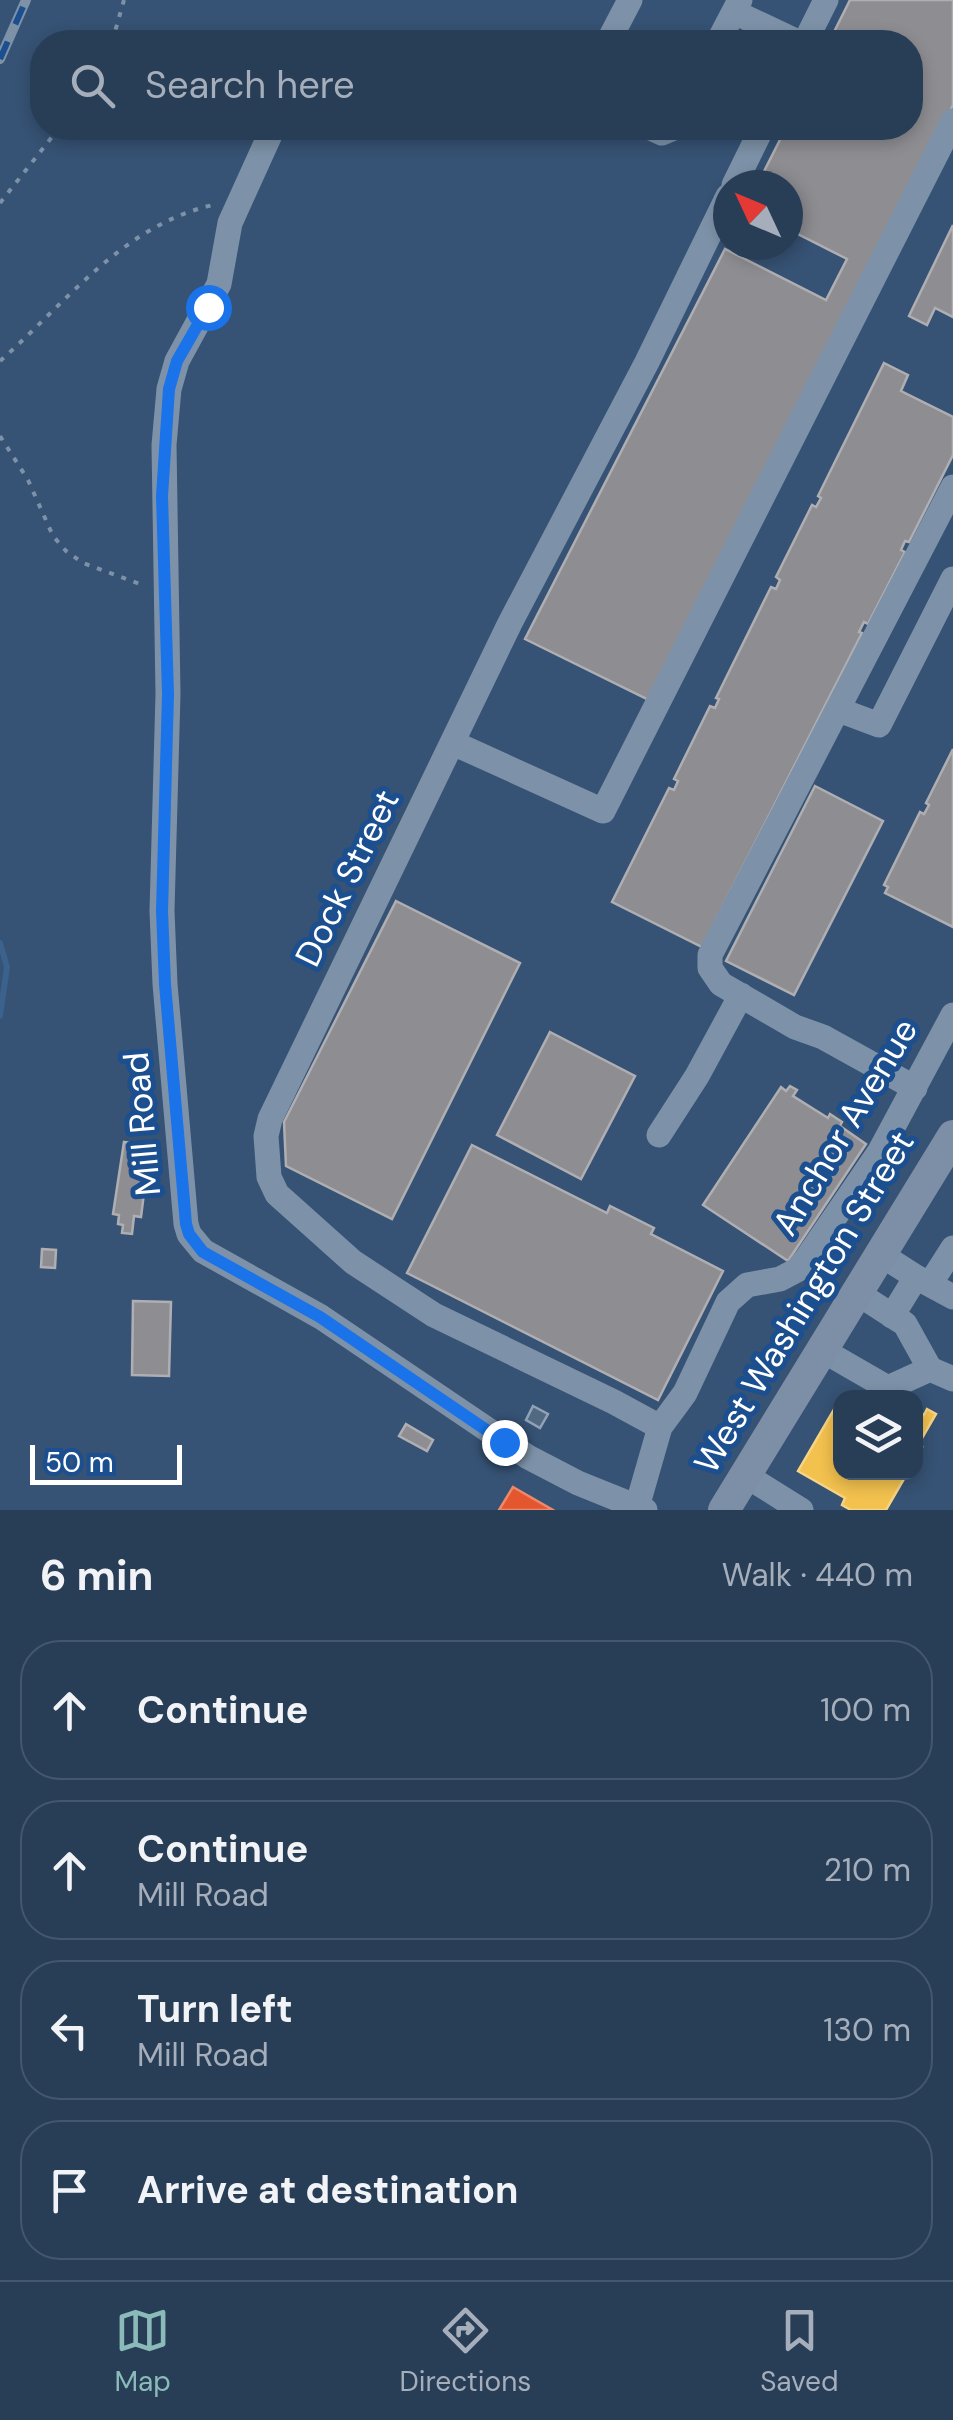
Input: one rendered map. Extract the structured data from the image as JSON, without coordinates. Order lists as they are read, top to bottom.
{
  "streets": {
    "main road": ["West Washington Street"],
    "street": ["Dock Street", "Mill Road", "Anchor Avenue"]
  },
  "crossings": [
    ["Dock Street", "Anchor Avenue"],
    ["Mill Road", "Anchor Avenue"]
  ],
  "scale_bar": "50 m",
  "north": "top left",
  "page": {
    "search": "Search here",
    "scale": "50 m",
    "heading": ["6 min", "Walk · 440 m"],
    "list": [
      ["Continue", "100 m"],
      ["Continue", "Mill Road", "210 m"],
      ["Turn left", "Mill Road", "130 m"],
      "Arrive at destination"
    ],
    "nav": ["Map", "Directions", "Saved"]
  }
}
